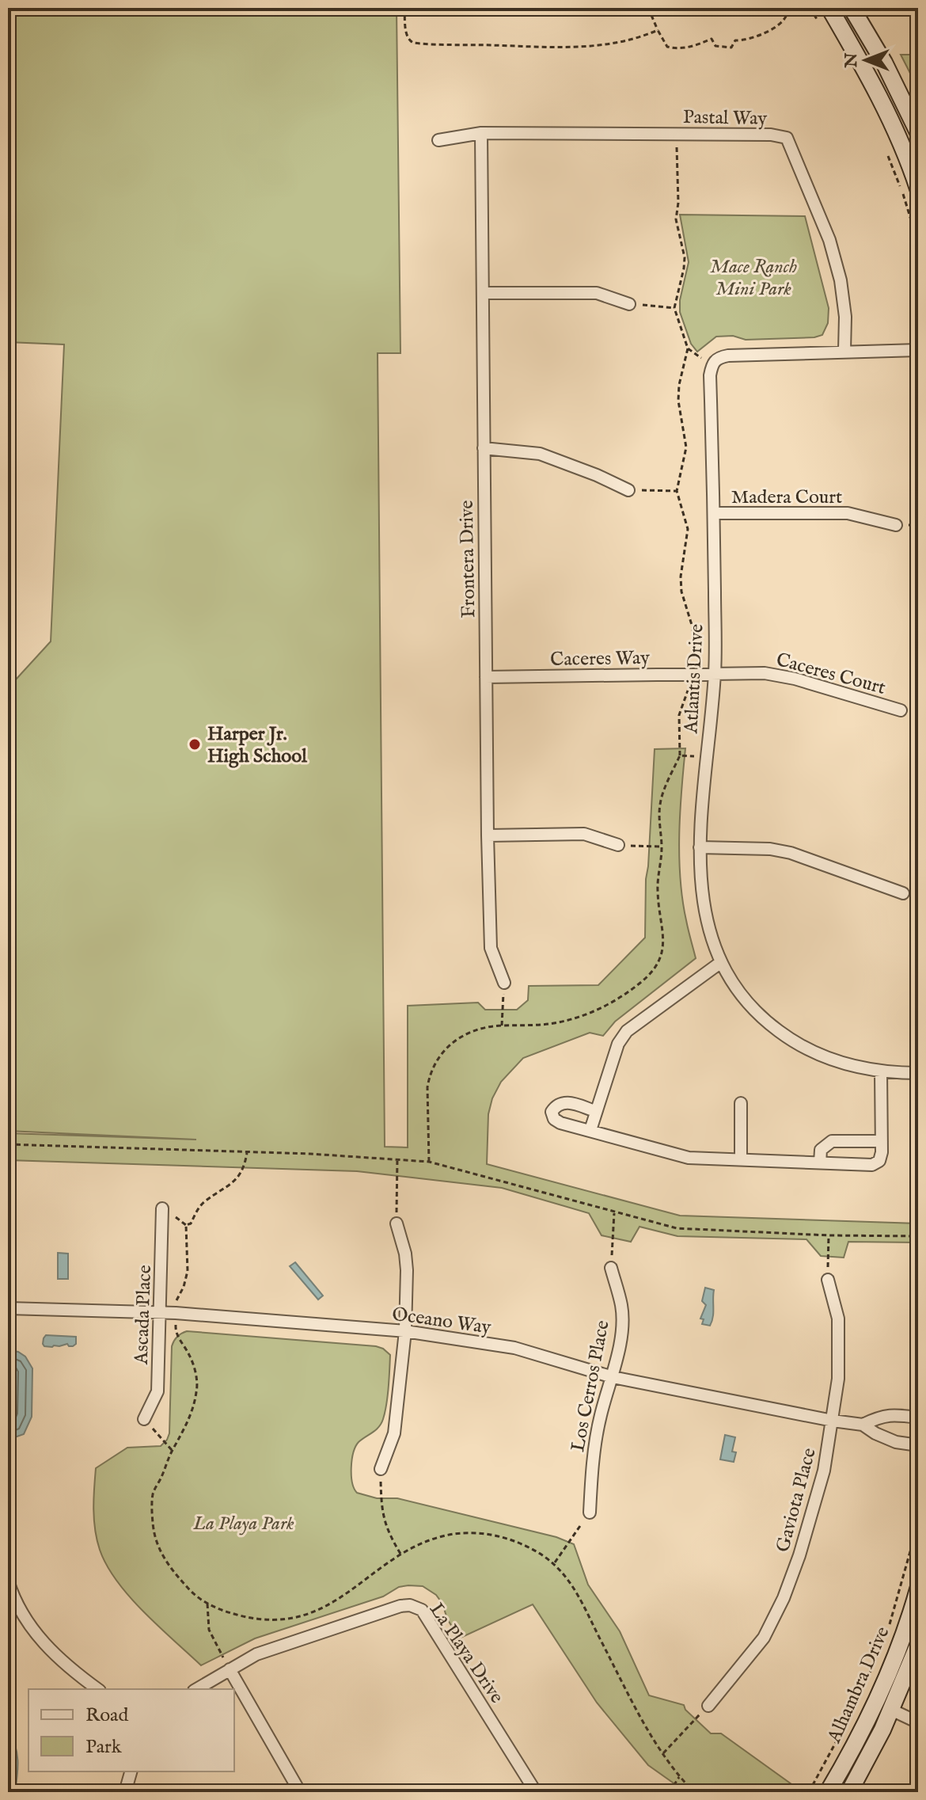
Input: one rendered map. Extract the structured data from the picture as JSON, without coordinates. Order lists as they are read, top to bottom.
{
  "streets": {
    "main road": ["Alhambra Drive"],
    "street": [
      "Pastal Way",
      "Madera Court",
      "Frontera Drive",
      "Caceres Way",
      "Caceres Court",
      "Atlantis Drive",
      "Ascada Place",
      "Oceano Way",
      "Los Cerros Place",
      "Gaviota Place",
      "La Playa Drive"
    ]
  },
  "crossings": [
    ["Pastal Way", "Frontera Drive"],
    ["Madera Court", "Atlantis Drive"],
    ["Frontera Drive", "Caceres Way"],
    ["Caceres Way", "Caceres Court"],
    ["Caceres Way", "Atlantis Drive"],
    ["Caceres Court", "Atlantis Drive"],
    ["Ascada Place", "Oceano Way"],
    ["Oceano Way", "Los Cerros Place"],
    ["Oceano Way", "Gaviota Place"]
  ],
  "parks": ["Mace Ranch Mini Park", "La Playa Park"],
  "places": ["Harper Jr. High School"],
  "legend": ["Road", "Park"],
  "north": "left"
}
